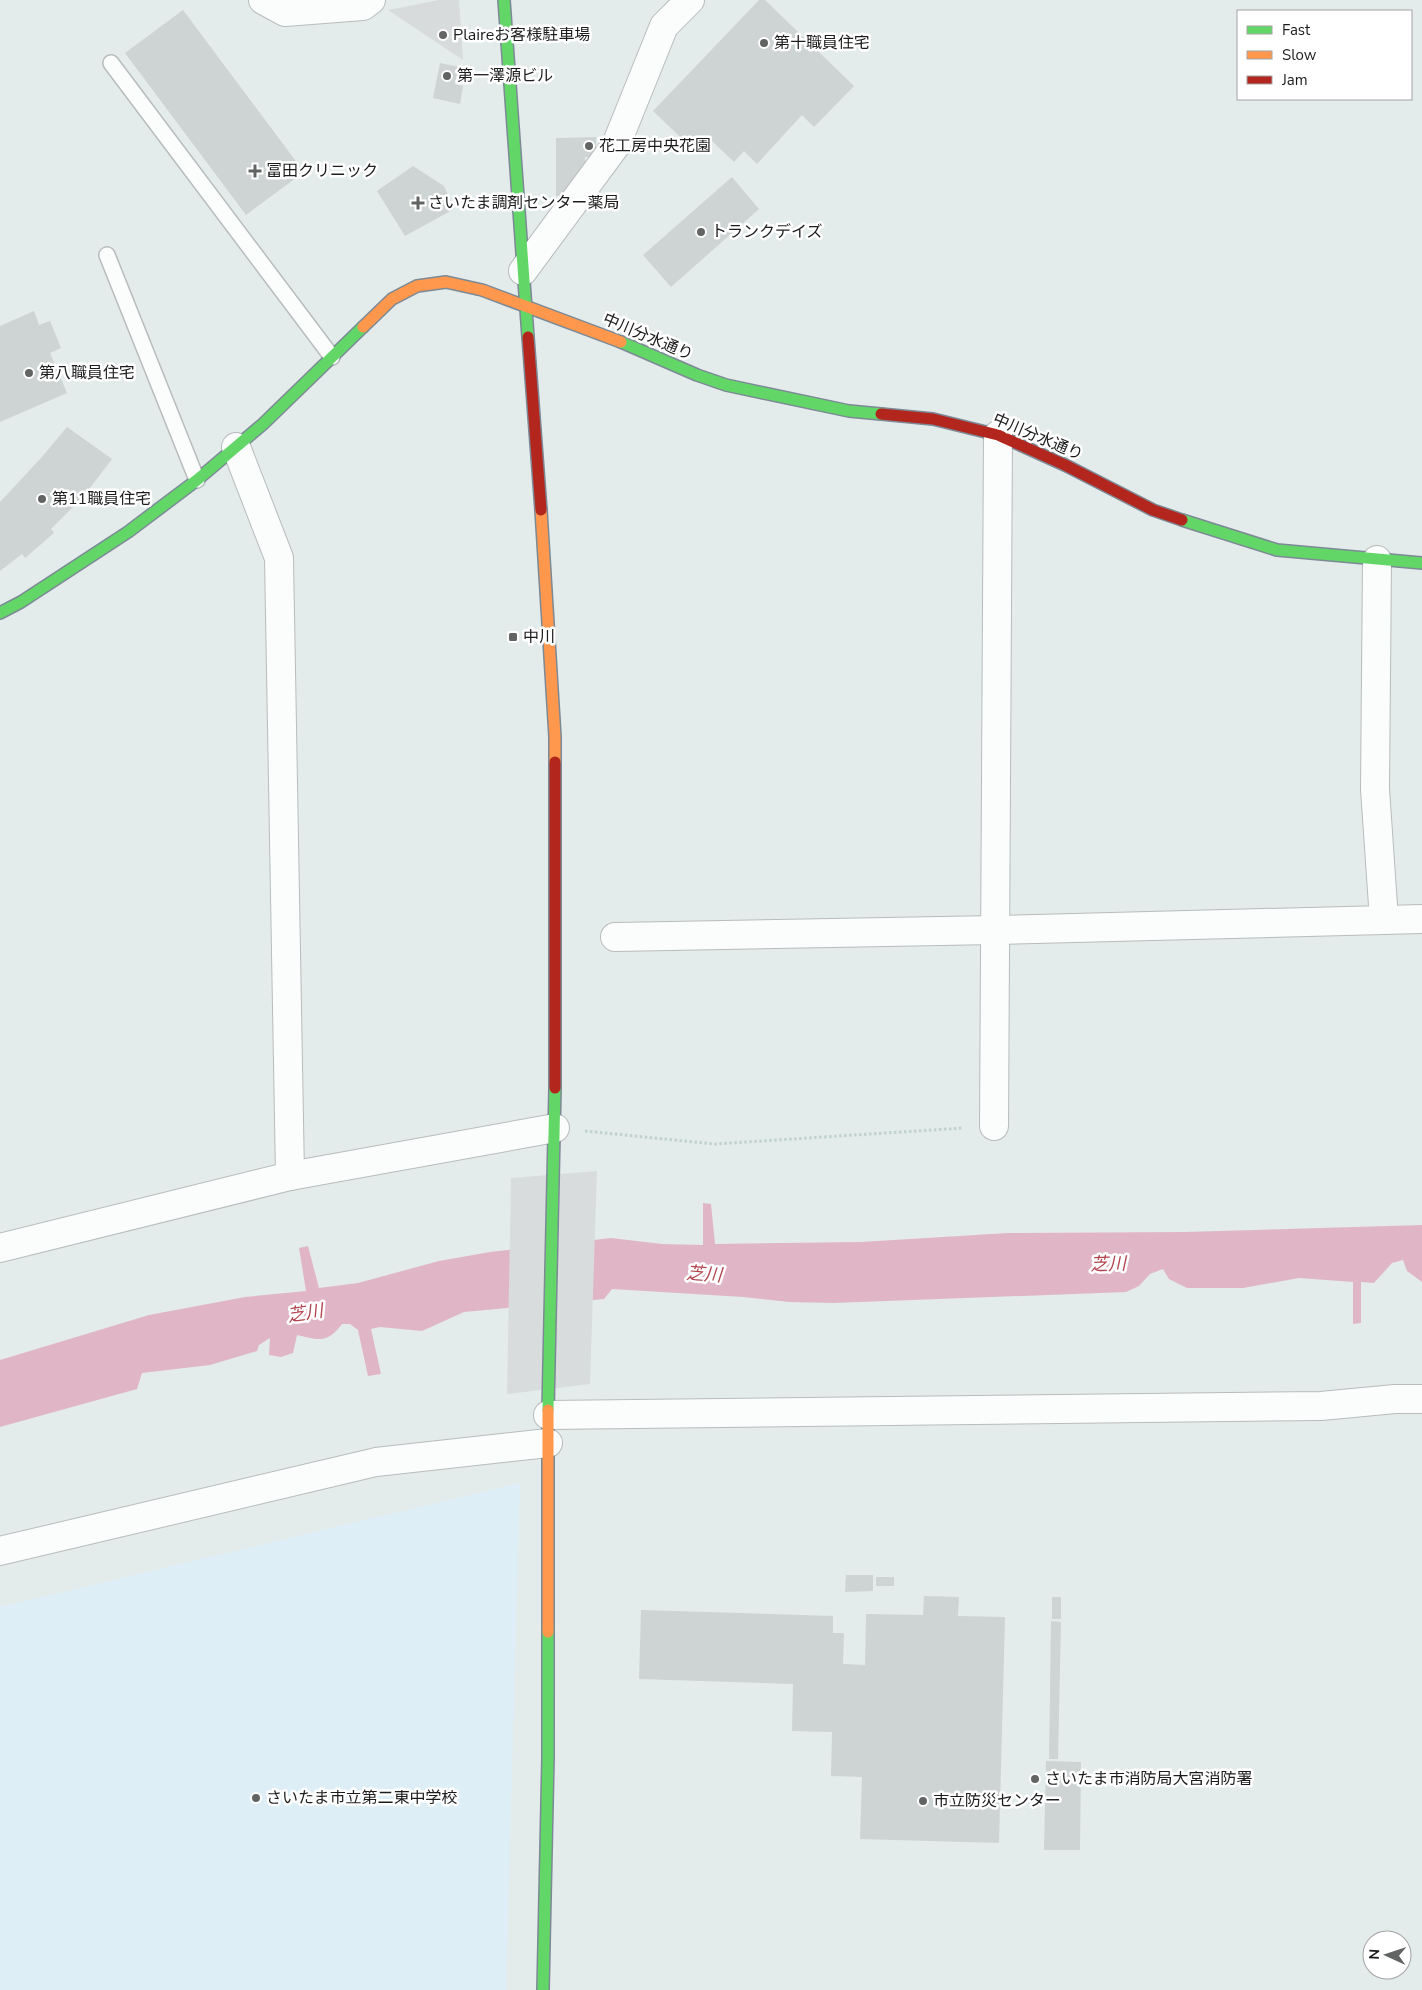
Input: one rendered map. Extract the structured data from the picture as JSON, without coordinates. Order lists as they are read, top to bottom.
{
  "streets": {
    "street": ["中川分水通り"]
  },
  "water": ["芝川"],
  "places": {
    "other": [
      "Plaireお客様駐車場",
      "第十職員住宅",
      "第一澤源ビル",
      "花工房中央花園",
      "トランクデイズ",
      "第八職員住宅",
      "第11職員住宅",
      "さいたま市消防局大宮消防署",
      "さいたま市立第二東中学校",
      "市立防災センター"
    ],
    "health": ["冨田クリニック", "さいたま調剤センター薬局"],
    "transit": ["中川"]
  },
  "legend": ["Fast", "Slow", "Jam"],
  "north": "left"
}
